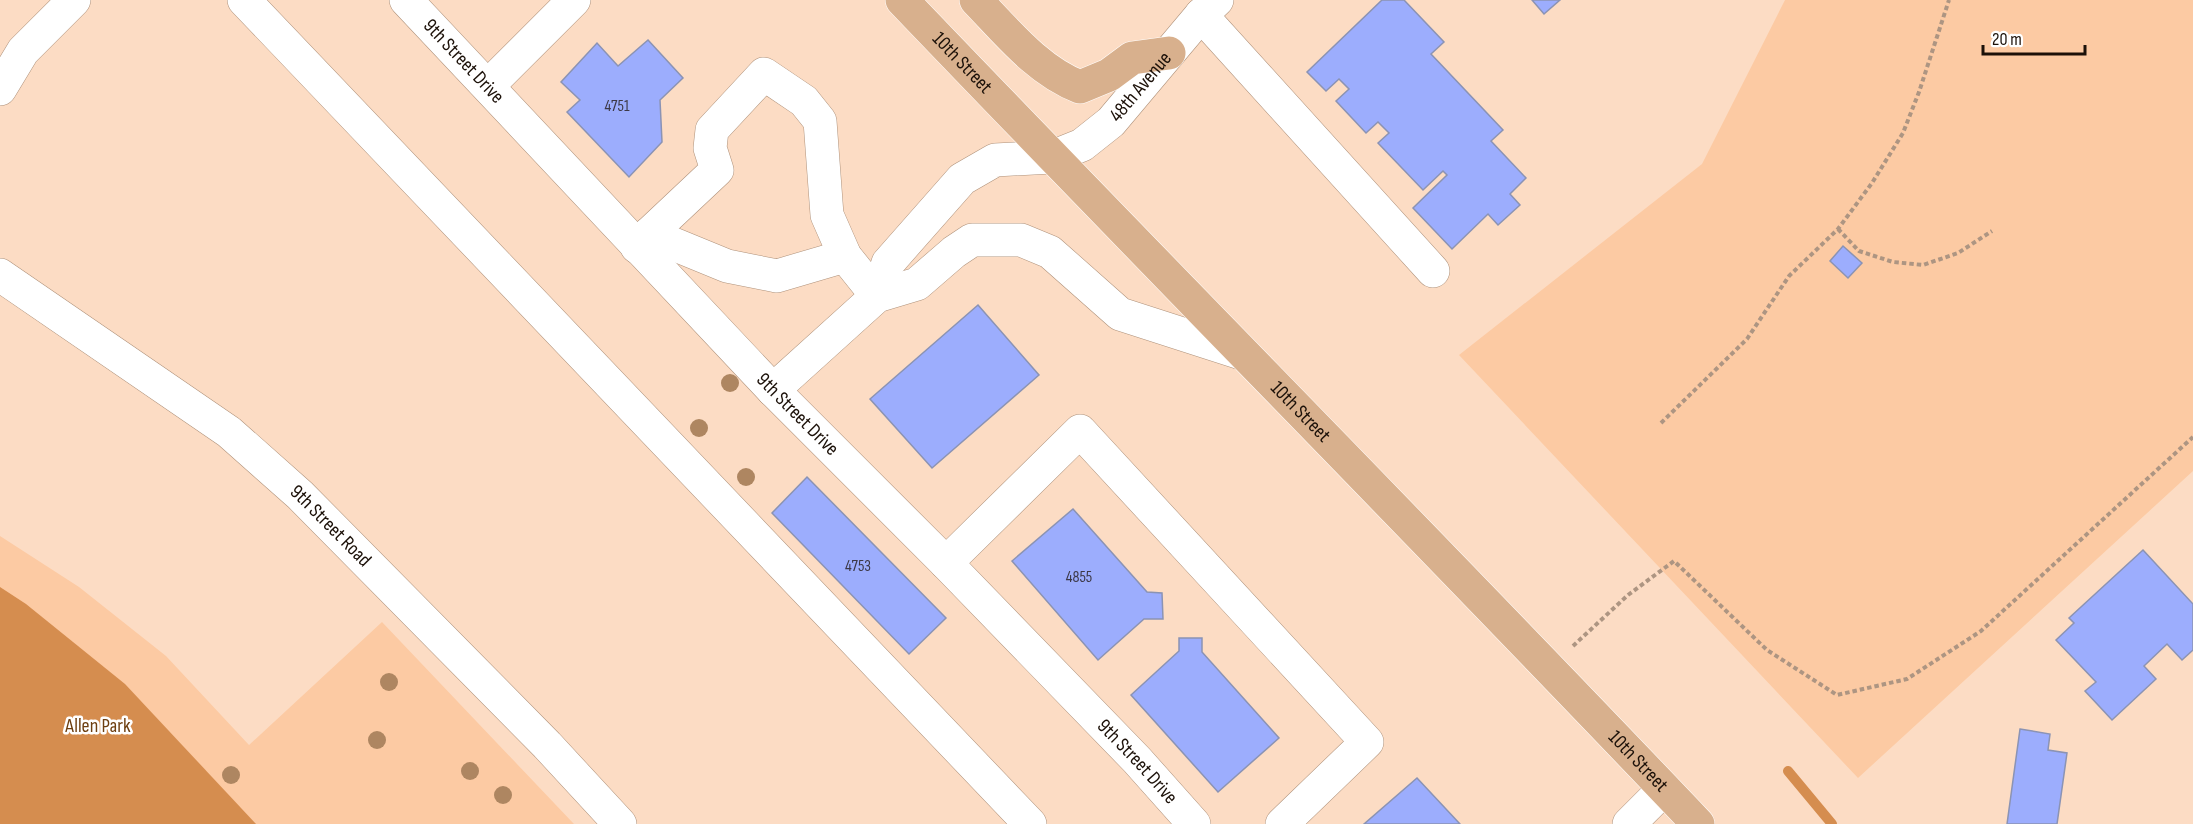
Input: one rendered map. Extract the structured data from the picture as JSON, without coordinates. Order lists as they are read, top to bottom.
{
  "streets": {
    "main road": ["10th Street"],
    "street": ["9th Street Drive", "48th Avenue", "9th Street Road"]
  },
  "crossings": [
    ["10th Street", "48th Avenue"]
  ],
  "parks": ["Allen Park"],
  "house_numbers": ["4751", "4753", "4855"],
  "scale_bar": "20 m"
}
